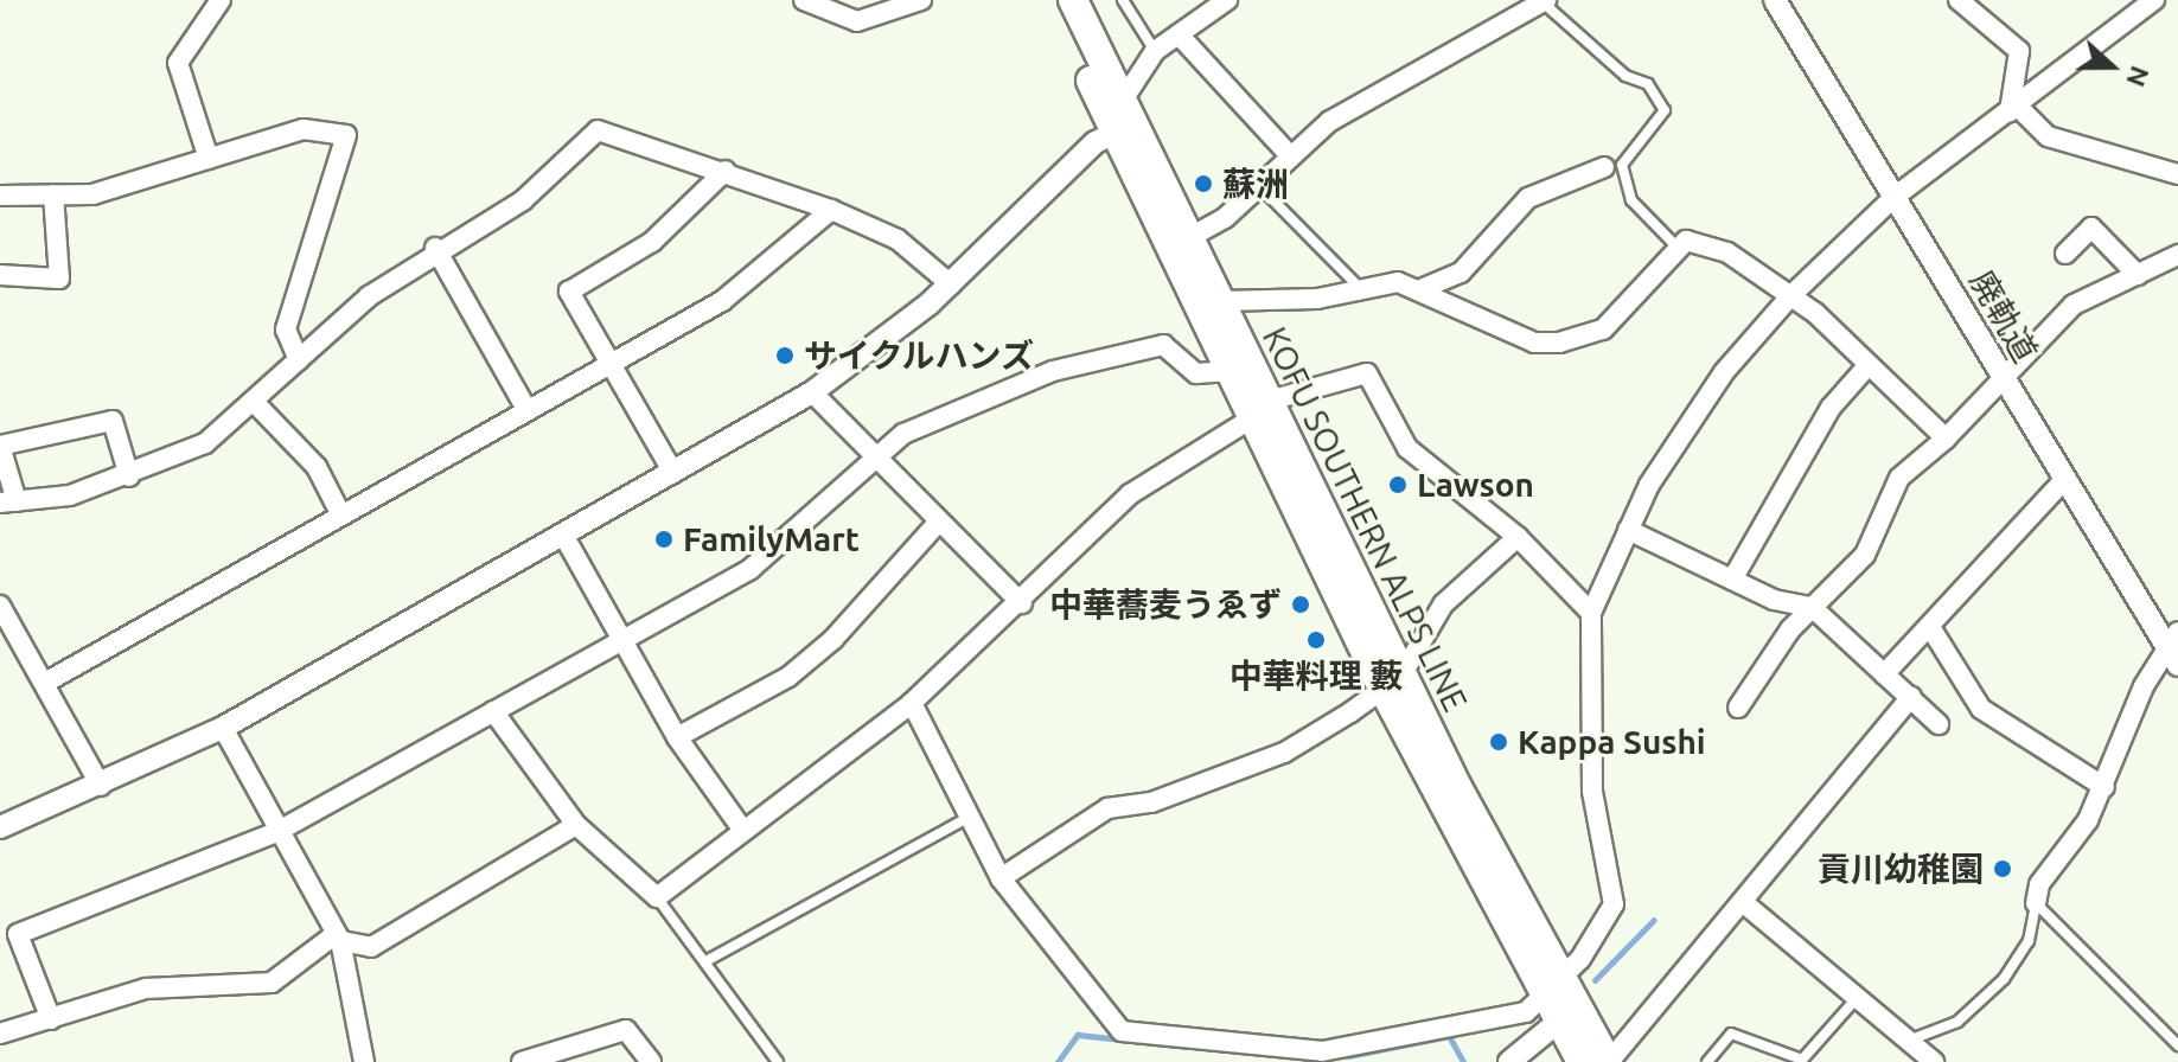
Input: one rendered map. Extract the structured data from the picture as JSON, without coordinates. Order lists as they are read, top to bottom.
{
  "streets": {
    "main road": ["KOFU SOUTHERN ALPS LINE"],
    "street": ["廃軌道"]
  },
  "places": [
    "蘇洲",
    "サイクルハンズ",
    "Lawson",
    "FamilyMart",
    "中華蕎麦うゑず",
    "中華料理 藪",
    "Kappa Sushi",
    "貢川幼稚園"
  ],
  "north": "right"
}
